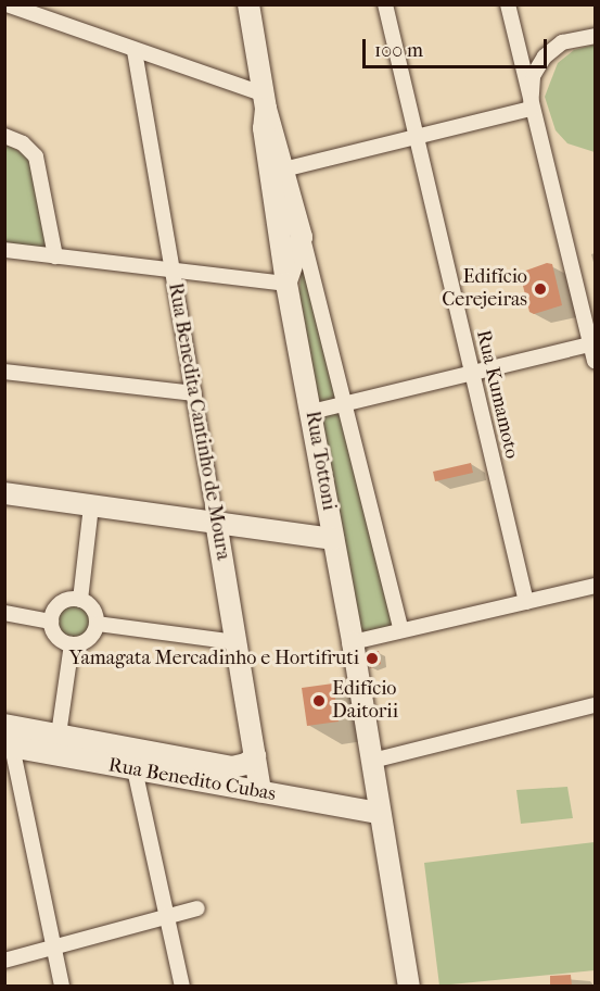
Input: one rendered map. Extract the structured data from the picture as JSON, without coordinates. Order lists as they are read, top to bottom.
{
  "streets": {
    "street": [
      "Rua Kumamoto",
      "Rua Benedita Cantinho de Moura",
      "Rua Tottoni",
      "Rua Benedito Cubas"
    ]
  },
  "crossings": [
    ["Rua Benedita Cantinho de Moura", "Rua Benedito Cubas"],
    ["Rua Tottoni", "Rua Benedito Cubas"]
  ],
  "places": ["Edifício Cerejeiras", "Yamagata Mercadinho e Hortifruti", "Edifício Daitorii"],
  "scale_bar": "100 m"
}
